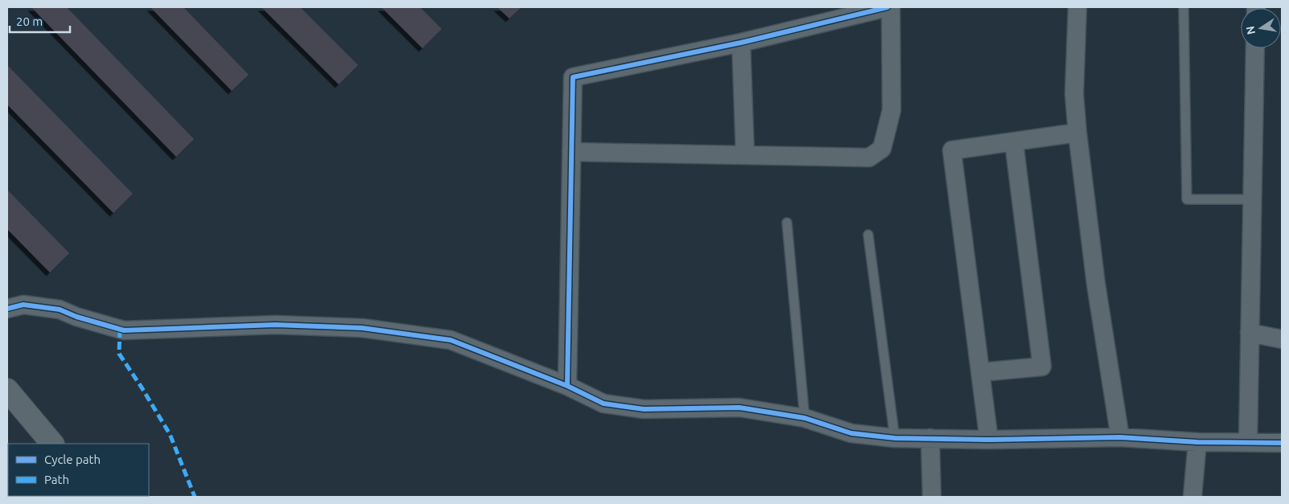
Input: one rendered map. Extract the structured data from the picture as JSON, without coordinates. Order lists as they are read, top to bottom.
{
  "legend": ["Cycle path", "Path"],
  "scale_bar": "20 m",
  "north": "left"
}
